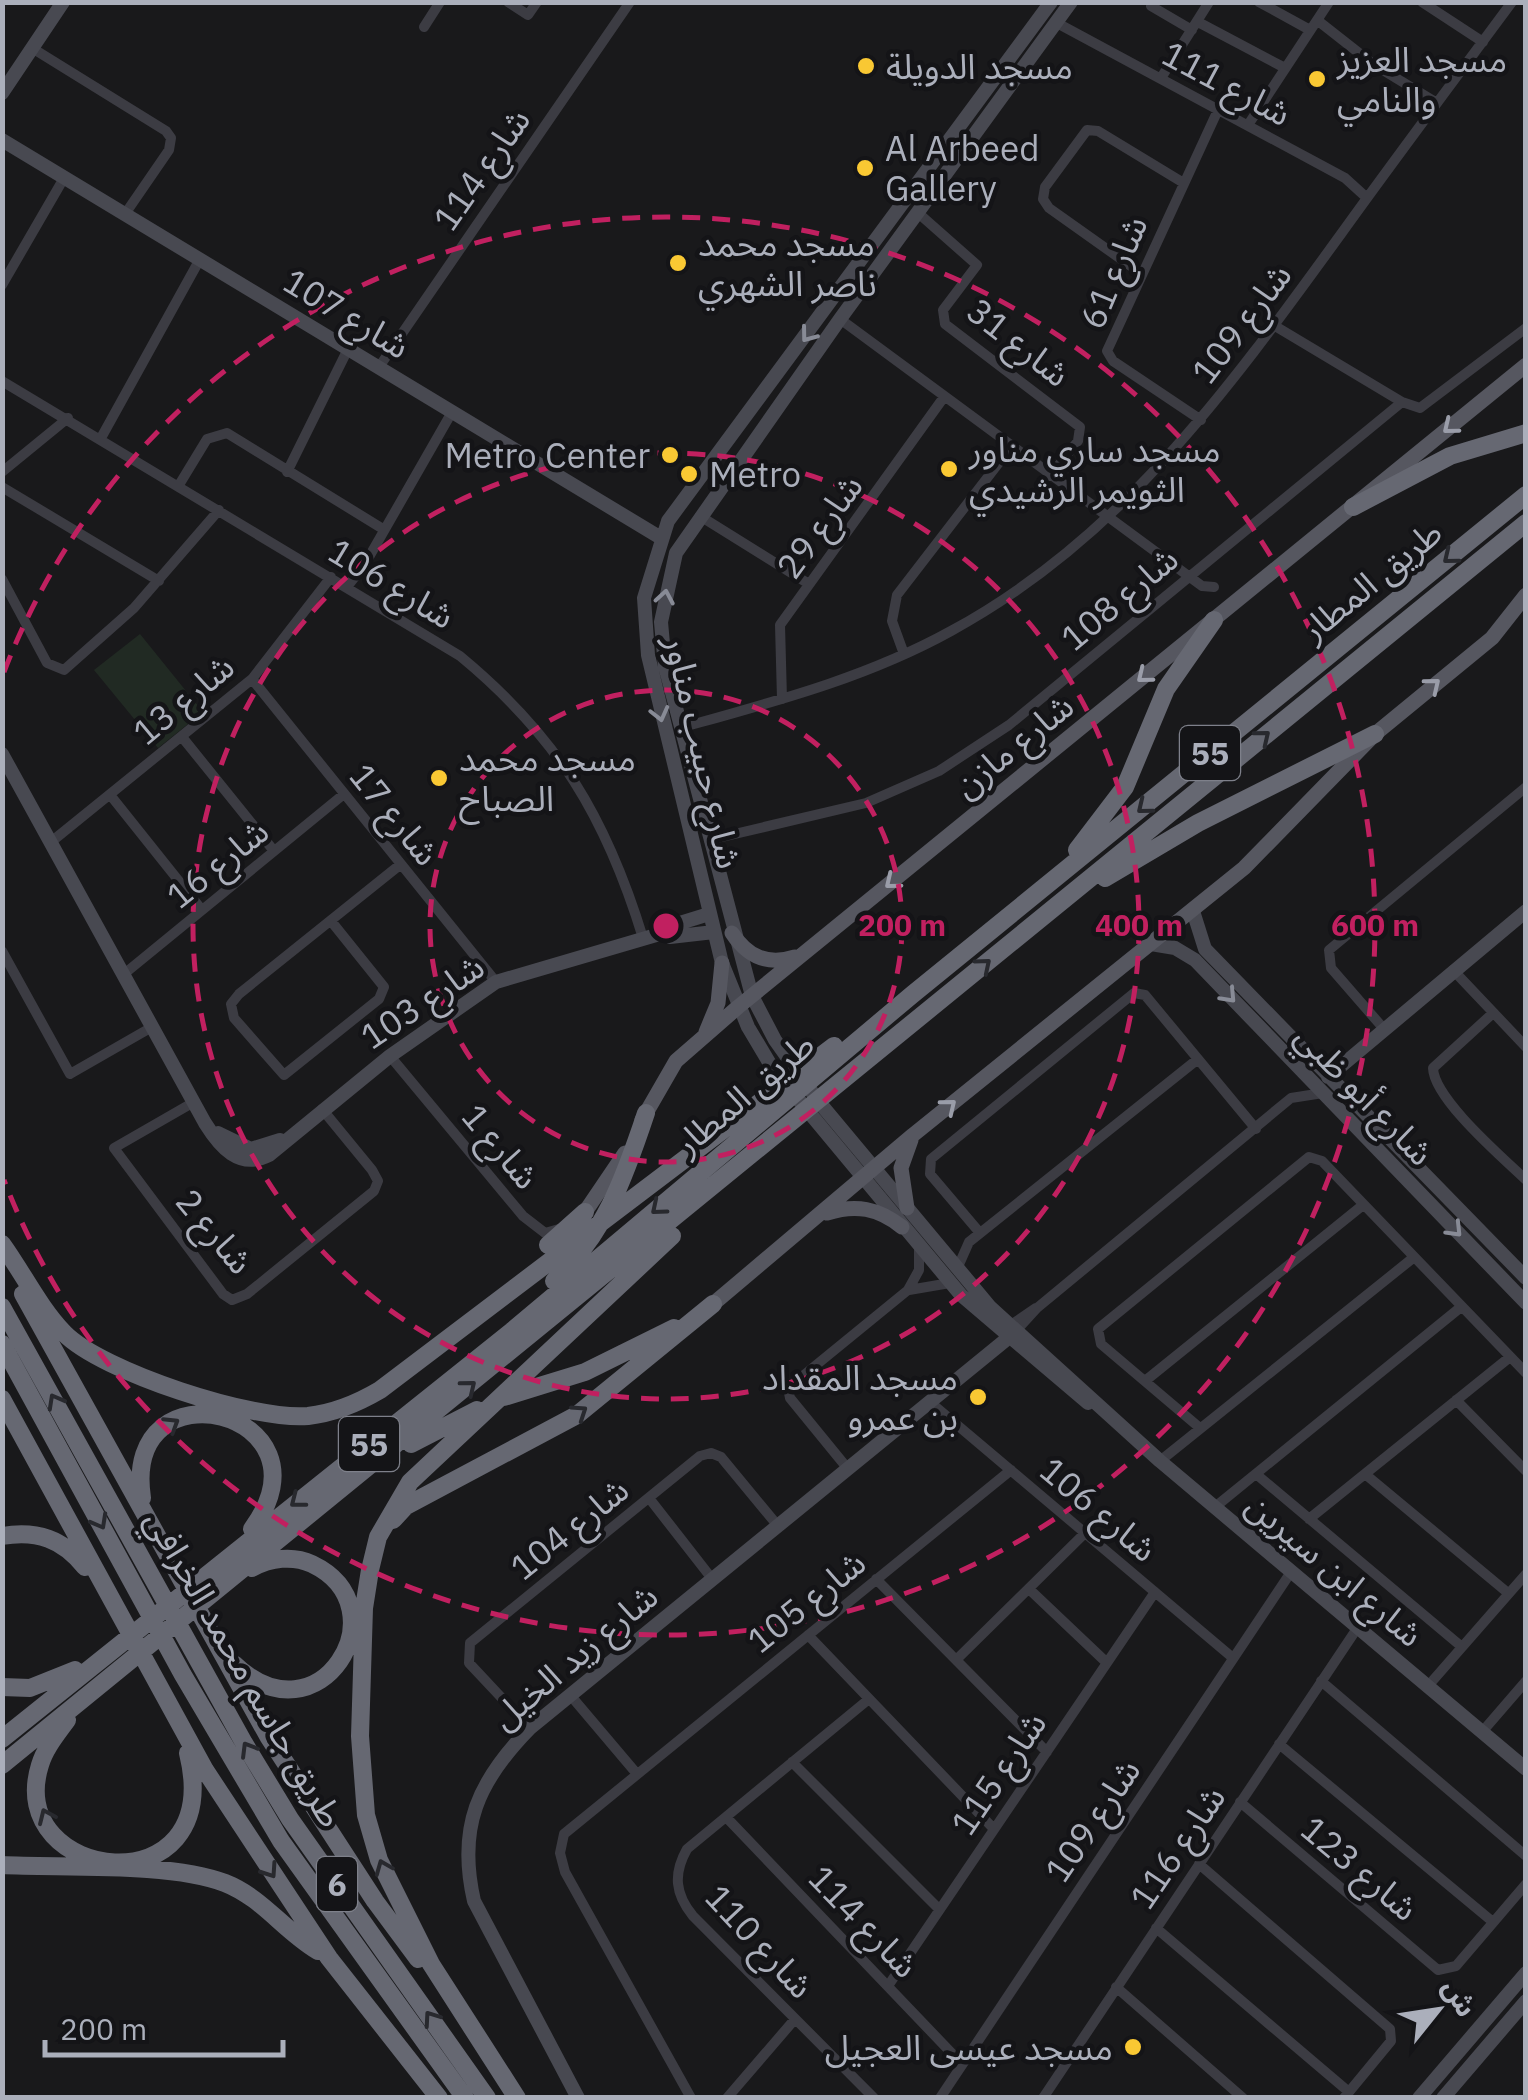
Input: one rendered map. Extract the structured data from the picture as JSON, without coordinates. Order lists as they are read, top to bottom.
{
  "streets": {
    "highway": [
      "طريق المطار",
      "55",
      "طريق جاسم محمد الخرافي",
      "6"
    ],
    "main road": ["شارع مازن"],
    "street": [
      "شارع 111",
      "شارع 114",
      "شارع 61",
      "شارع 107",
      "شارع 109",
      "شارع 31",
      "شارع 29",
      "شارع 106",
      "شارع 108",
      "شارع 13",
      "شارع حبيب مناور",
      "شارع 17",
      "شارع 16",
      "شارع 103",
      "شارع أبو ظبي",
      "شارع 1",
      "شارع 2",
      "شارع 104",
      "شارع ابن سيرين",
      "شارع 105",
      "شارع زيد الخيل",
      "شارع 115",
      "شارع 116",
      "شارع 123",
      "شارع 110"
    ]
  },
  "crossings": [
    ["شارع 111", "شارع 61"],
    ["شارع 111", "شارع 109"],
    ["شارع 111", "شارع حبيب مناور"],
    ["شارع 114", "شارع 107"],
    ["شارع 114", "شارع 109"],
    ["شارع 114", "شارع 115"],
    ["شارع 114", "شارع 110"],
    ["شارع 61", "شارع 109"],
    ["شارع 107", "شارع حبيب مناور"],
    ["شارع 109", "شارع 29"],
    ["شارع 109", "شارع 106"],
    ["شارع 109", "شارع حبيب مناور"],
    ["شارع 109", "شارع ابن سيرين"],
    ["شارع 31", "شارع حبيب مناور"],
    ["شارع 106", "شارع 13"],
    ["شارع 106", "شارع 103"],
    ["شارع 106", "شارع 105"],
    ["شارع 106", "شارع زيد الخيل"],
    ["شارع 106", "شارع 115"],
    ["شارع 108", "شارع حبيب مناور"],
    ["شارع 13", "شارع 17"],
    ["شارع 13", "شارع 103"],
    ["شارع مازن", "شارع حبيب مناور"],
    ["شارع مازن", "شارع 1"],
    ["شارع حبيب مناور", "شارع 103"],
    ["شارع حبيب مناور", "شارع ابن سيرين"],
    ["شارع 17", "شارع 16"],
    ["شارع 17", "شارع 103"],
    ["شارع 16", "شارع 103"],
    ["شارع 103", "شارع 1"],
    ["شارع 103", "شارع 2"],
    ["شارع 104", "شارع زيد الخيل"],
    ["شارع ابن سيرين", "شارع زيد الخيل"],
    ["شارع ابن سيرين", "شارع 116"],
    ["شارع 116", "شارع 123"]
  ],
  "one_way": ["شارع مازن"],
  "places": [
    "مسجد الدويلة",
    "مسجد العزيز والنامي",
    "Al Arbeed Gallery",
    "مسجد محمد ناصر الشهري",
    "Metro Center",
    "مسجد ساري مناور الثويمر الرشيدي",
    "Metro",
    "مسجد محمد الصباح",
    "مسجد المقداد بن عمرو",
    "مسجد عيسى العجيل"
  ],
  "scale_bar": "200 m",
  "north": "top right",
  "rings": ["200 m", "400 m", "600 m"]
}
